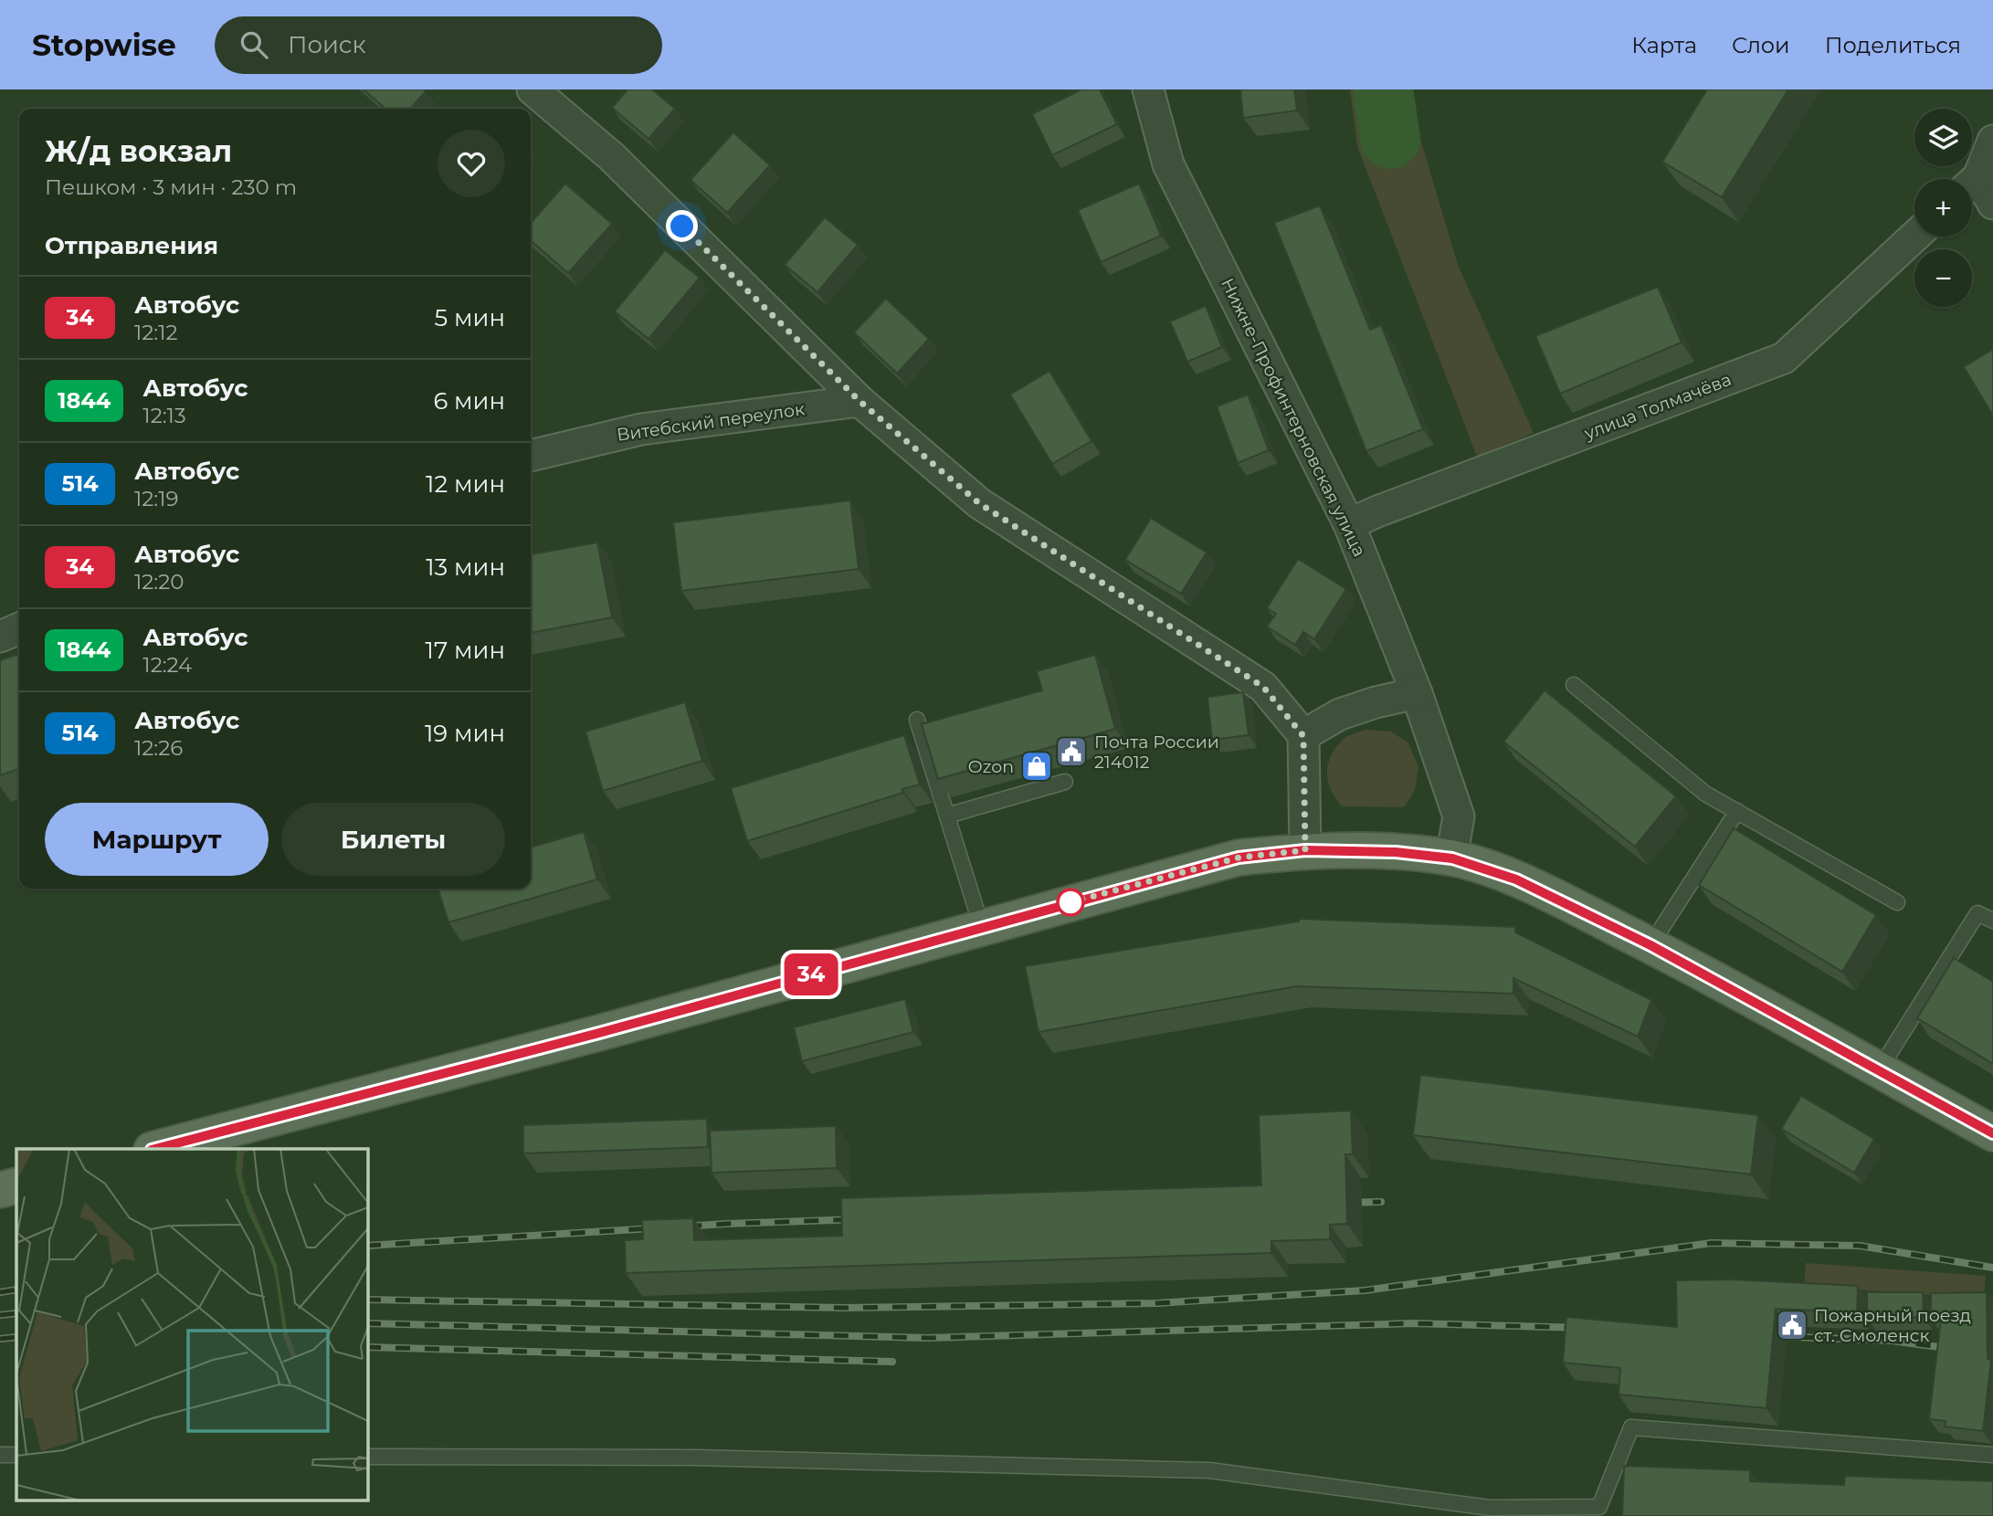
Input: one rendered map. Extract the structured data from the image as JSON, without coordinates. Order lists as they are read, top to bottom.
{
  "streets": {
    "street": ["улица Толмачёва", "Нижне-Профинтерновская улица", "Витебский переулок"]
  },
  "crossings": [
    ["улица Толмачёва", "Нижне-Профинтерновская улица"]
  ],
  "places": {
    "public building": ["Почта России 214012", "Пожарный поезд ст. Смоленск"],
    "shop": ["Ozon"]
  },
  "lines": ["bus line 34"],
  "page": {
    "header": "Stopwise",
    "search": "Поиск",
    "nav": ["Карта", "Слои", "Поделиться"],
    "on_map": "34",
    "map_buttons": ["+", "−"],
    "heading": [
      ["Ж/д вокзал", "Пешком · 3 мин · 230 m"],
      "Отправления"
    ],
    "list": [
      {
        "mark": "34",
        "name": "Автобус",
        "note": "12:12",
        "value": "5 мин"
      },
      {
        "mark": "1844",
        "name": "Автобус",
        "note": "12:13",
        "value": "6 мин"
      },
      {
        "mark": "514",
        "name": "Автобус",
        "note": "12:19",
        "value": "12 мин"
      },
      {
        "mark": "34",
        "name": "Автобус",
        "note": "12:20",
        "value": "13 мин"
      },
      {
        "mark": "1844",
        "name": "Автобус",
        "note": "12:24",
        "value": "17 мин"
      },
      {
        "mark": "514",
        "name": "Автобус",
        "note": "12:26",
        "value": "19 мин"
      }
    ],
    "buttons": ["Маршрут", "Билеты"]
  }
}
